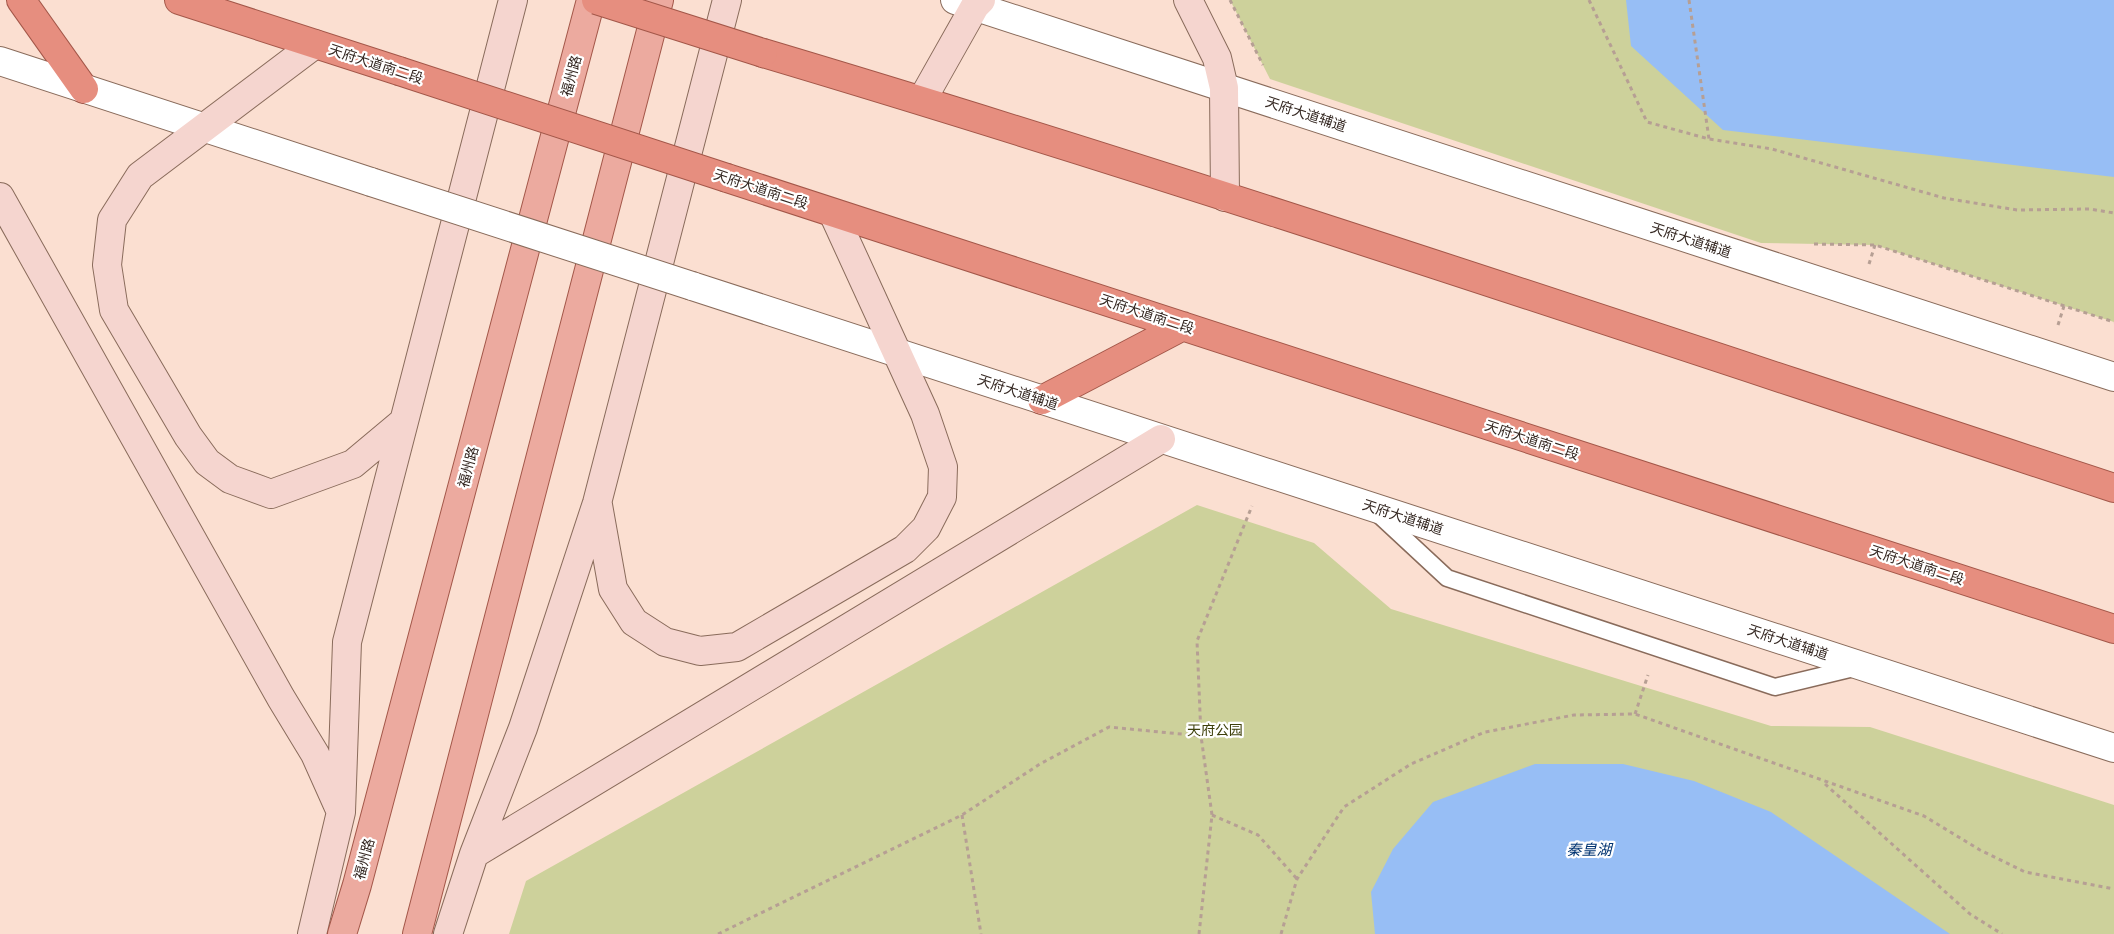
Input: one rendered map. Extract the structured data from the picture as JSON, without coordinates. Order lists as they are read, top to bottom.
{
  "streets": {
    "highway": ["天府大道南二段"],
    "main road": ["福州路"],
    "street": ["天府大道辅道"]
  },
  "water": ["秦皇湖"],
  "parks": ["天府公园"]
}
